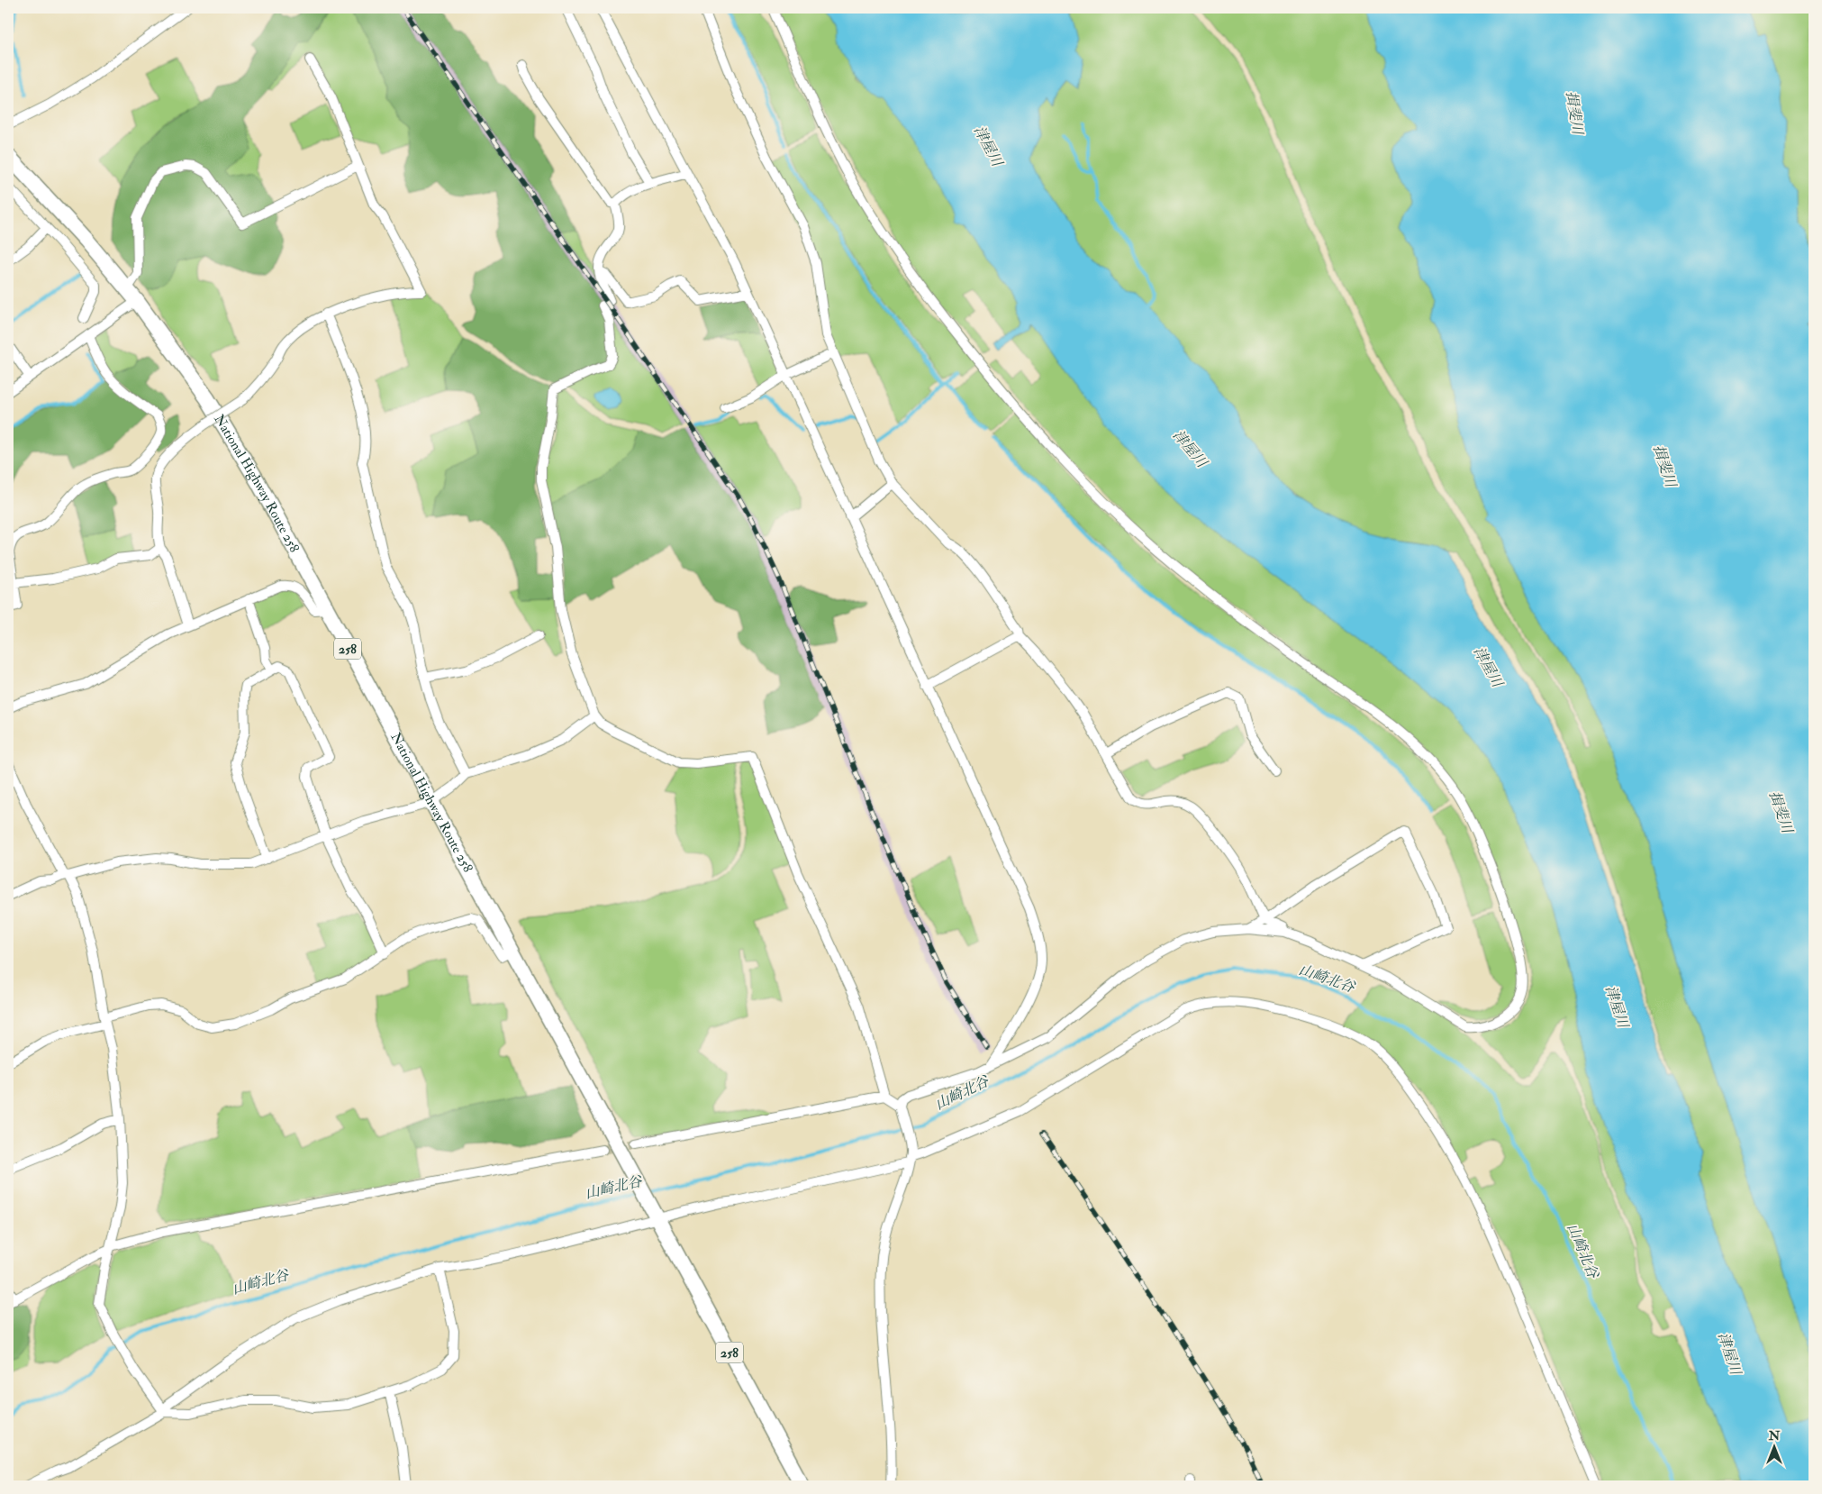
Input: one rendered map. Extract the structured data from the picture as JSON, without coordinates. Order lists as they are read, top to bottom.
{
  "streets": {
    "highway": ["National Highway Route 258", "258"]
  },
  "water": ["揖斐川", "津屋川", "山崎北谷"],
  "north": "top"
}
